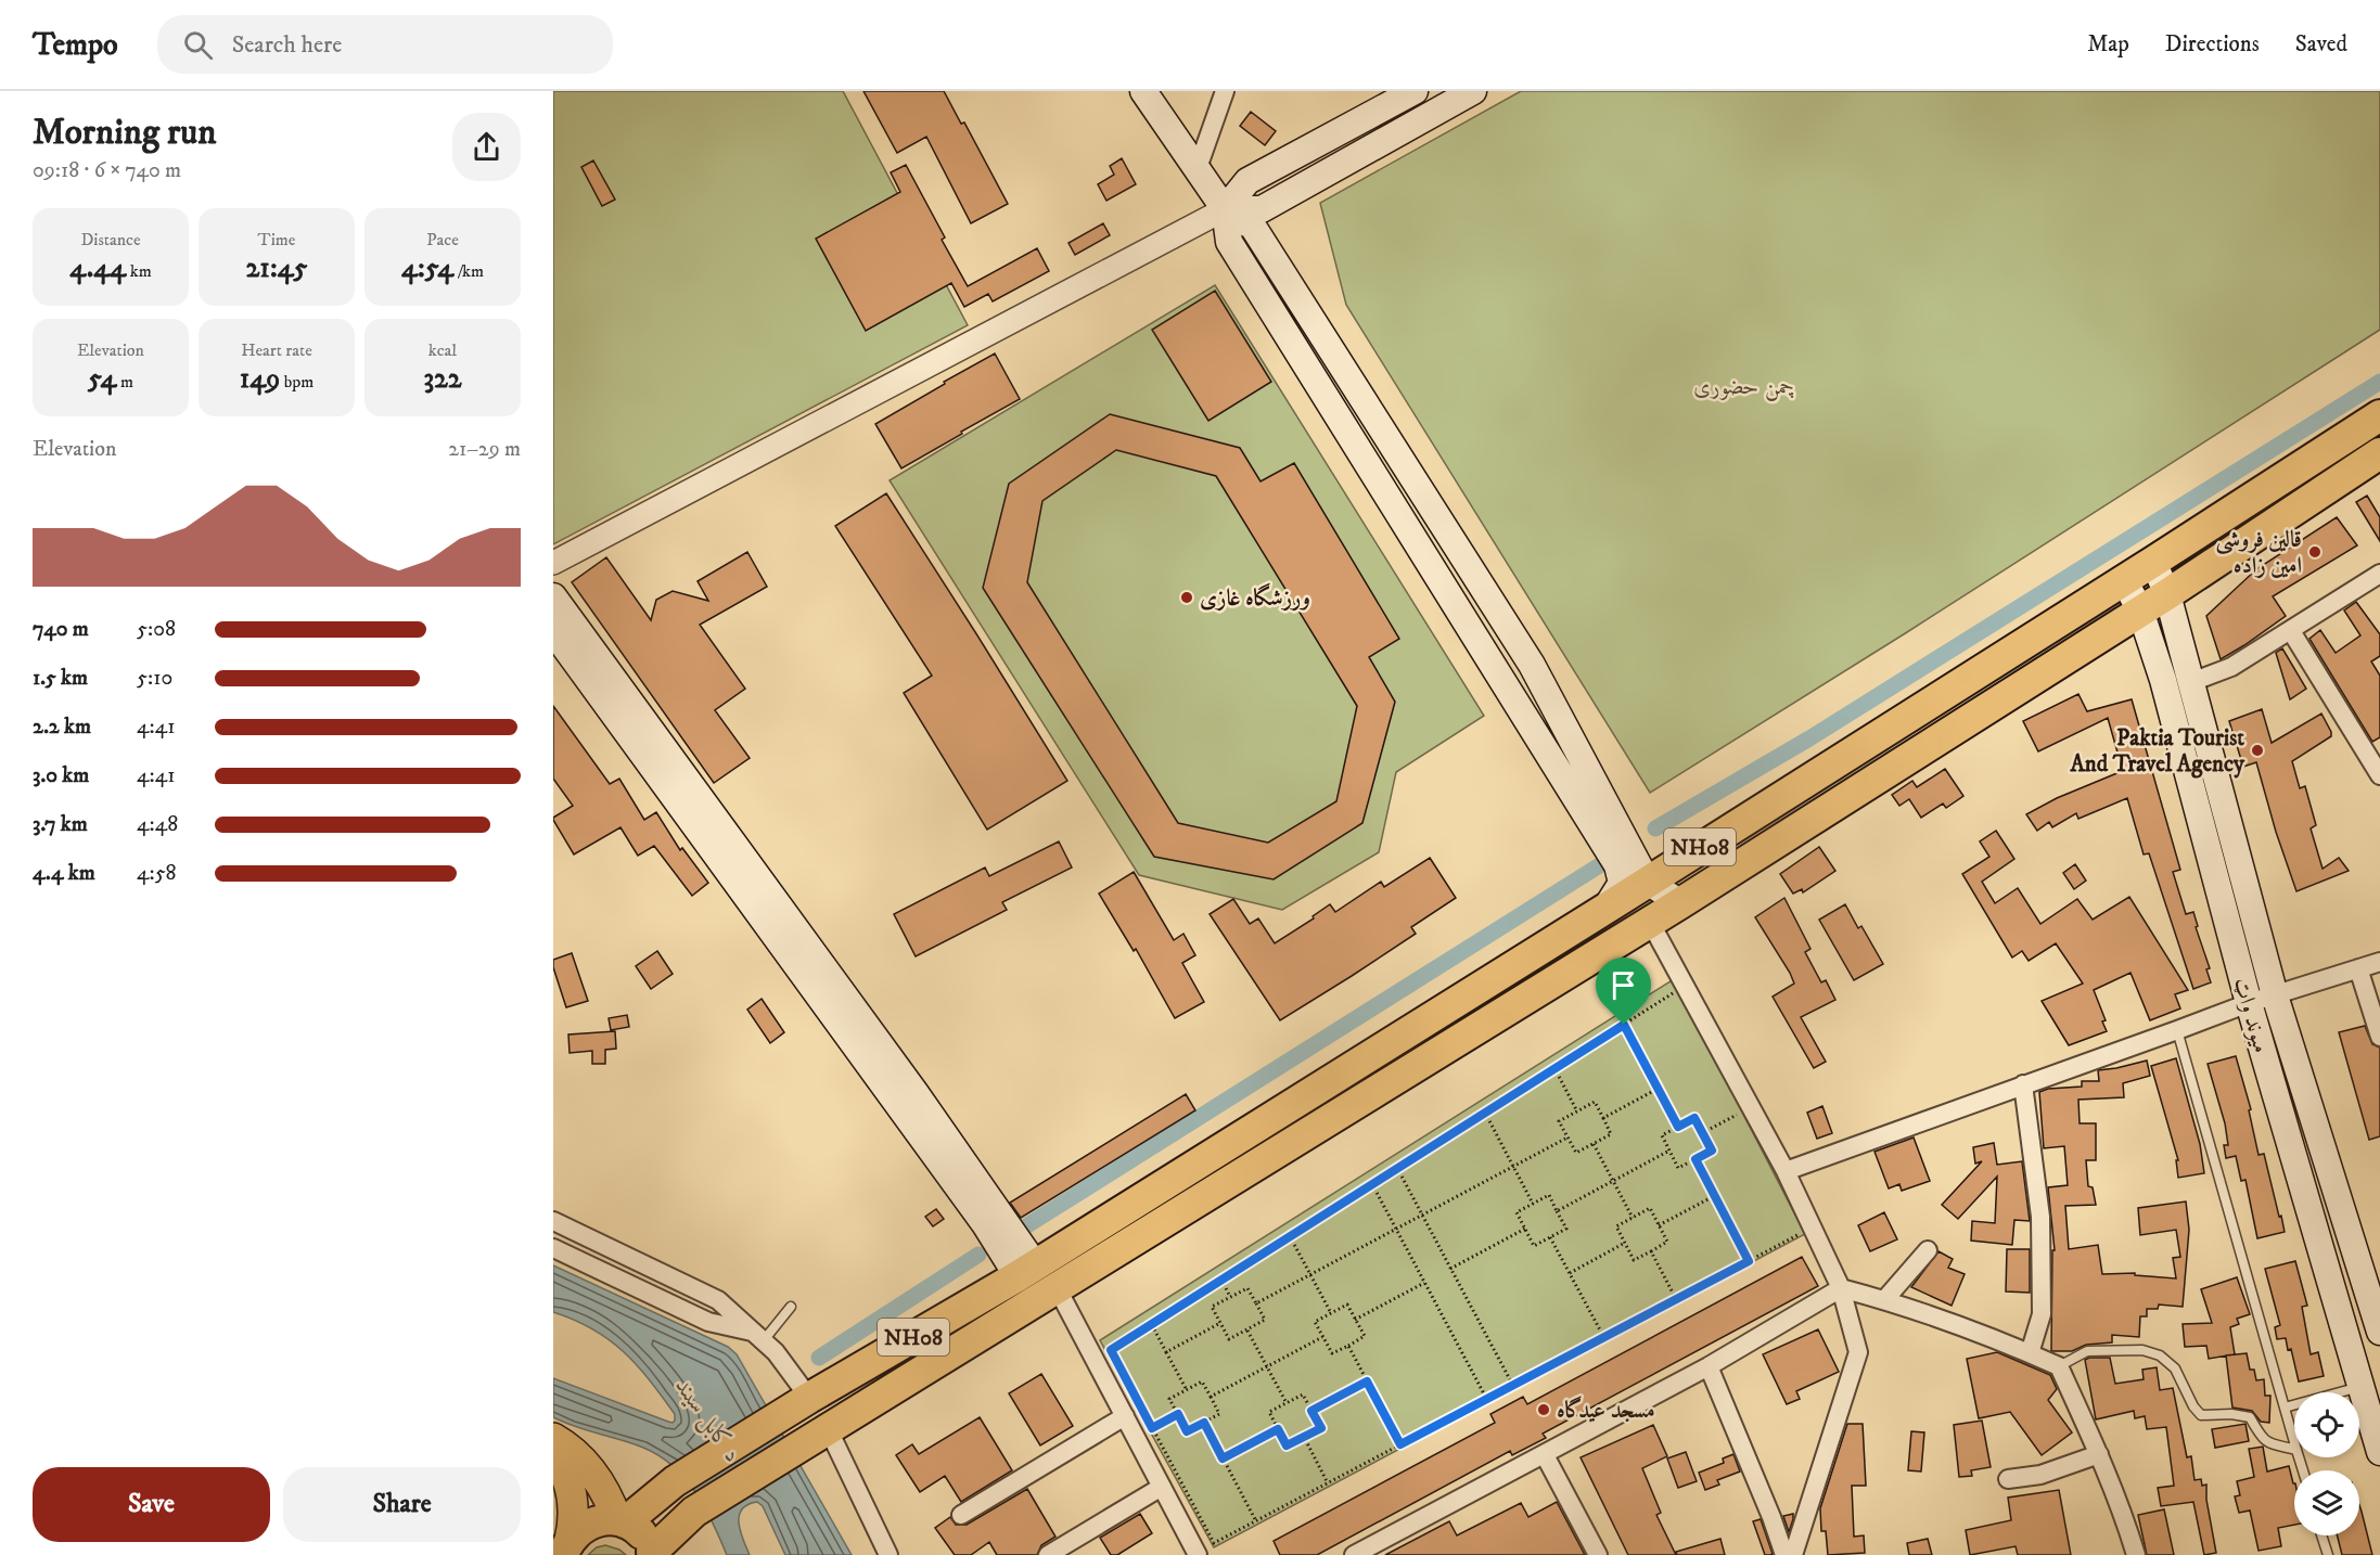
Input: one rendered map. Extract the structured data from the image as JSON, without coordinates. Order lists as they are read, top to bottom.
{
  "streets": {
    "highway": ["NH08"],
    "main road": ["میوند واټ"]
  },
  "crossings": [
    ["NH08", "میوند واټ"]
  ],
  "water": ["د کابل سيند"],
  "parks": ["چمن حضوری"],
  "places": [
    "قالین فروشی امین زاده",
    "ورزشگاه غازی",
    "Paktia Tourist And Travel Agency",
    "مسجد عیدگاه"
  ],
  "page": {
    "header": "Tempo",
    "search": "Search here",
    "nav": ["Map", "Directions", "Saved"],
    "heading": ["Morning run", "09:18 · 6 × 740 m"],
    "stats": [
      ["Distance", "4.44 km"],
      ["Time", "21:45"],
      ["Pace", "4:54 /km"],
      ["Elevation", "54 m"],
      ["Heart rate", "149 bpm"],
      ["kcal", "322"]
    ],
    "chart": ["Elevation", "21–29 m"],
    "list": [
      {
        "name": "740 m",
        "note": "5:08"
      },
      {
        "name": "1.5 km",
        "note": "5:10"
      },
      {
        "name": "2.2 km",
        "note": "4:41"
      },
      {
        "name": "3.0 km",
        "note": "4:41"
      },
      {
        "name": "3.7 km",
        "note": "4:48"
      },
      {
        "name": "4.4 km",
        "note": "4:58"
      }
    ],
    "buttons": ["Save", "Share"]
  }
}
